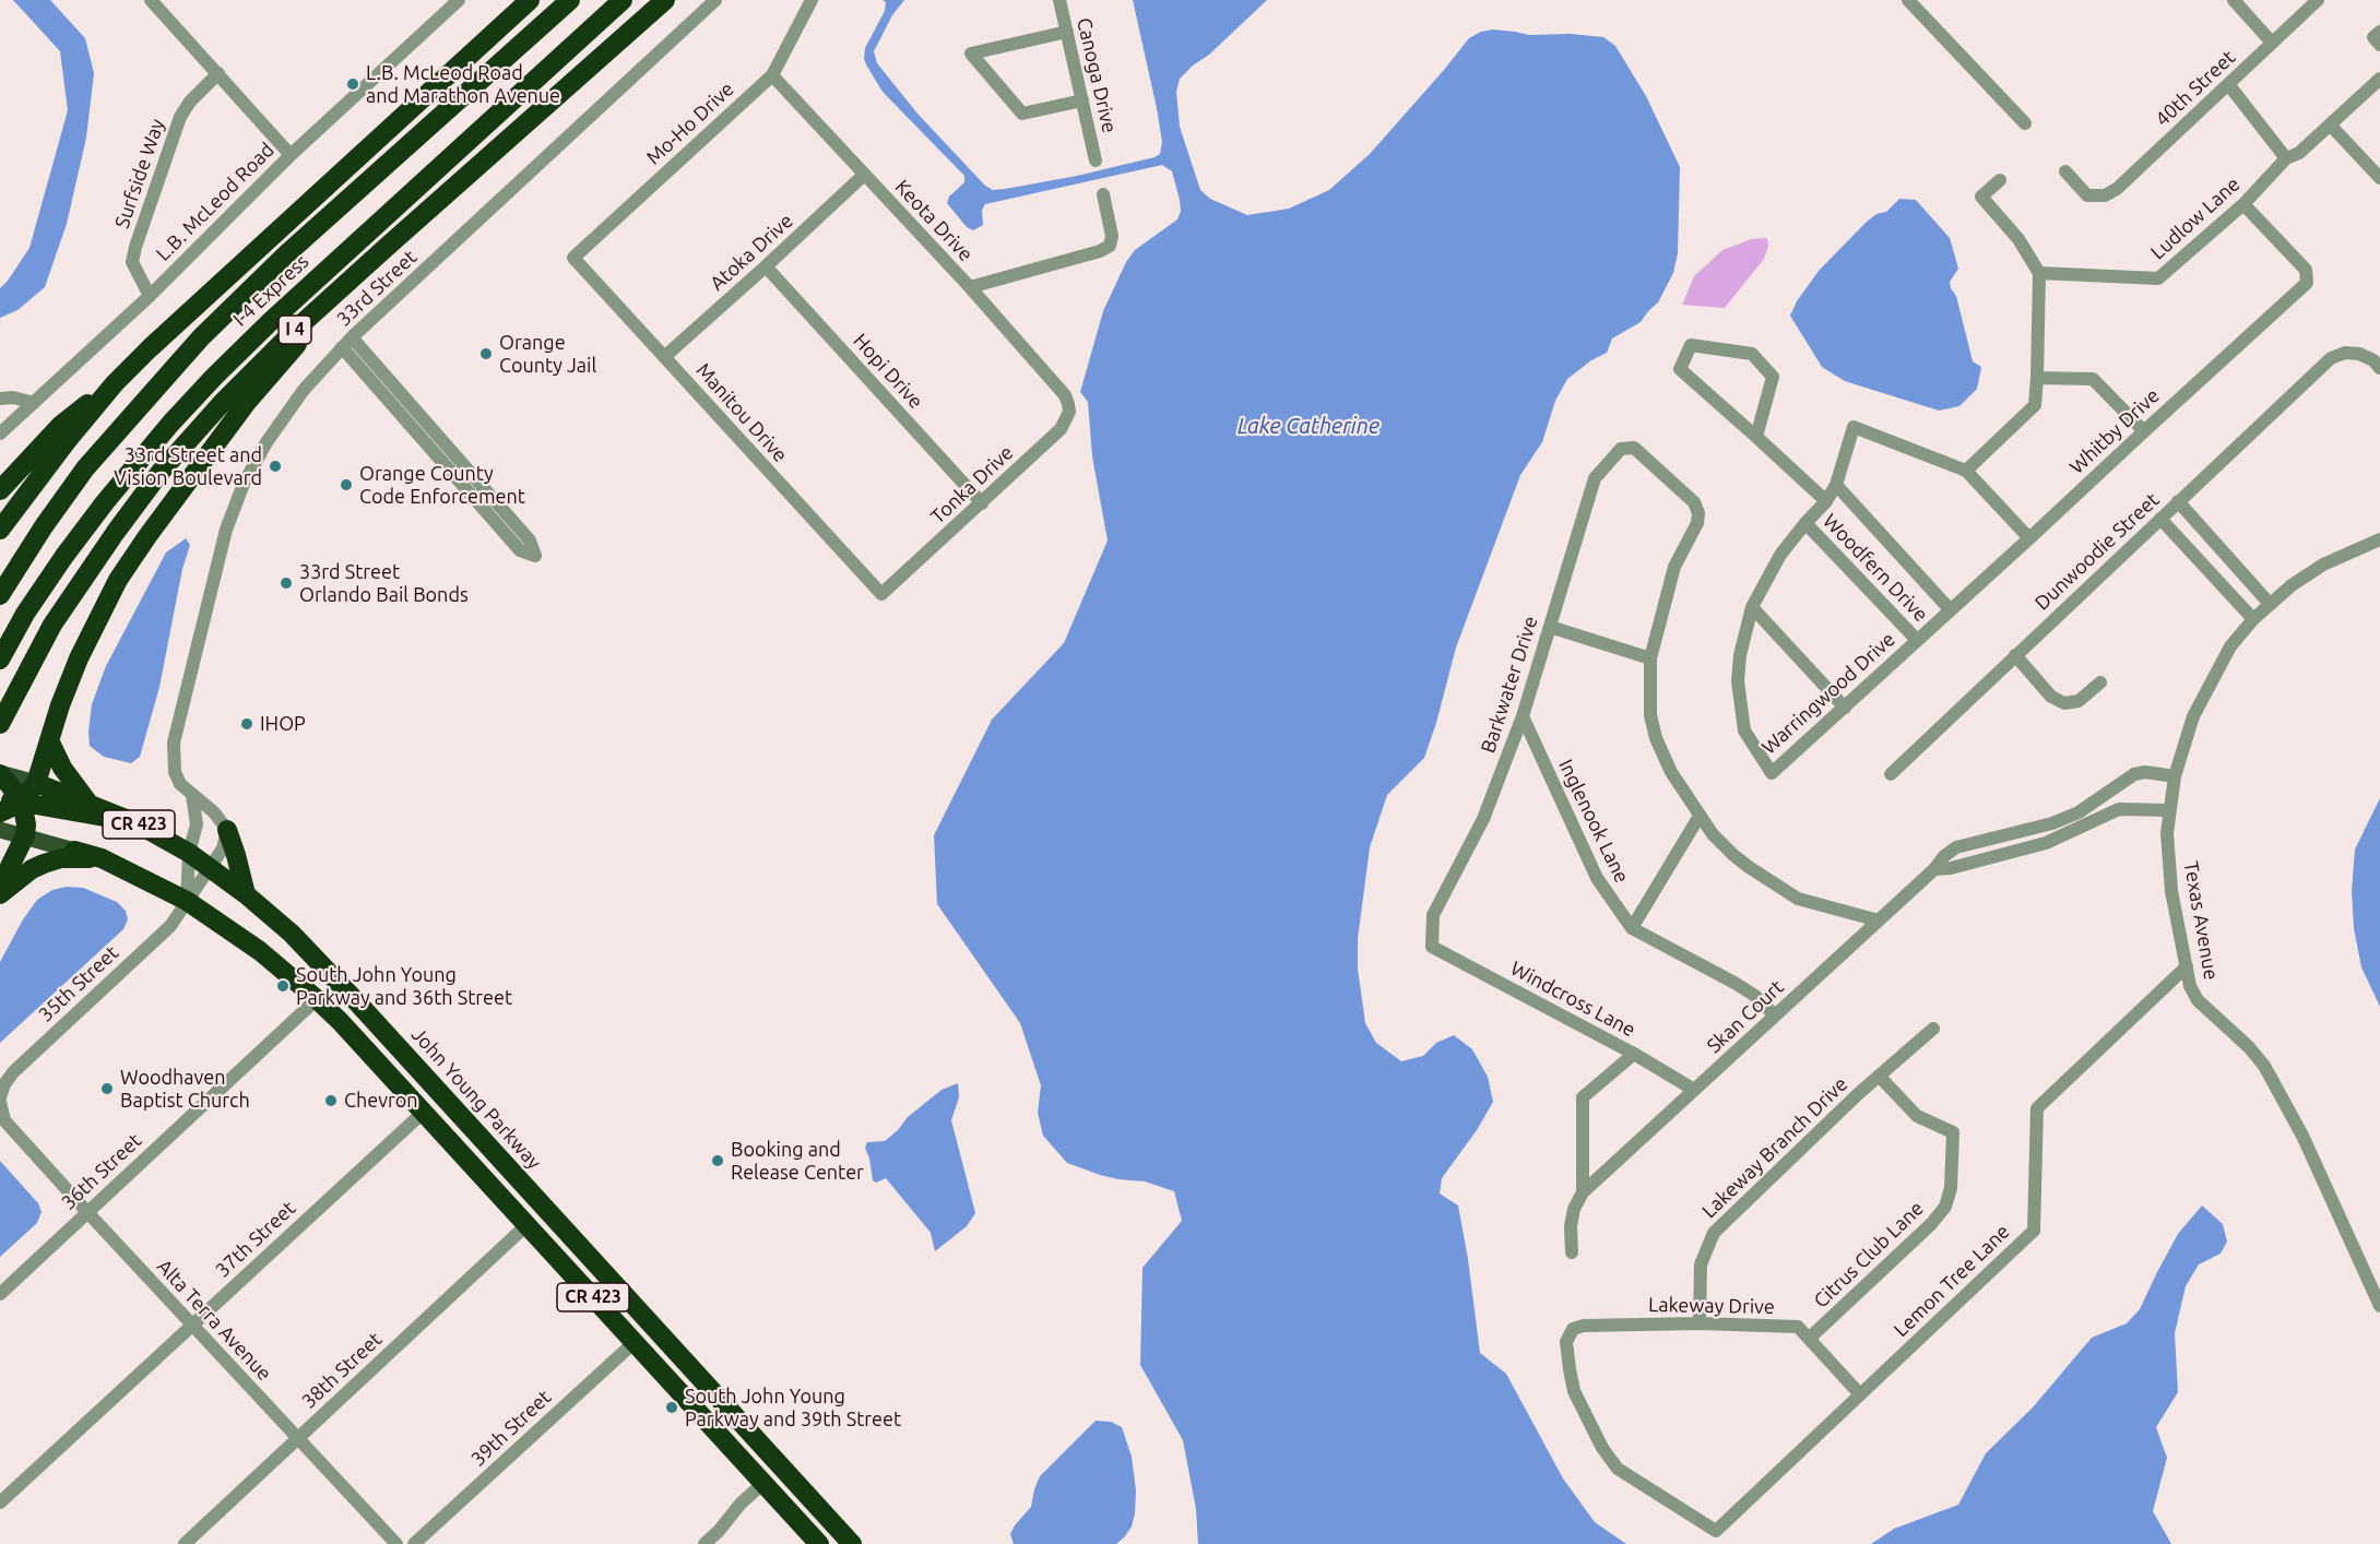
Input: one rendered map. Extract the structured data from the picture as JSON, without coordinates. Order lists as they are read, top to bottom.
{
  "streets": {
    "highway": [
      "I-4 Express",
      "I 4",
      "CR 423",
      "John Young Parkway"
    ],
    "street": [
      "Canoga Drive",
      "40th Street",
      "Mo-Ho Drive",
      "Surfside Way",
      "L.B. McLeod Road",
      "Ludlow Lane",
      "Keota Drive",
      "Atoka Drive",
      "33rd Street",
      "Hopi Drive",
      "Manitou Drive",
      "Whitby Drive",
      "Tonka Drive",
      "Dunwoodie Street",
      "Woodfern Drive",
      "Barkwater Drive",
      "Warringwood Drive",
      "Inglenook Lane",
      "Texas Avenue",
      "35th Street",
      "Windcross Lane",
      "Skan Court",
      "Lakeway Branch Drive",
      "36th Street",
      "37th Street",
      "Citrus Club Lane",
      "Lemon Tree Lane",
      "Lakeway Drive",
      "Alta Terra Avenue",
      "38th Street",
      "39th Street"
    ]
  },
  "crossings": [
    ["Mo-Ho Drive", "Keota Drive"],
    ["Mo-Ho Drive", "Manitou Drive"],
    ["Surfside Way", "L.B. McLeod Road"],
    ["Ludlow Lane", "Whitby Drive"],
    ["Keota Drive", "Atoka Drive"],
    ["Keota Drive", "Tonka Drive"],
    ["Atoka Drive", "Hopi Drive"],
    ["Atoka Drive", "Manitou Drive"],
    ["33rd Street", "CR 423"],
    ["33rd Street", "35th Street"],
    ["33rd Street", "John Young Parkway"],
    ["Hopi Drive", "Tonka Drive"],
    ["Manitou Drive", "Tonka Drive"],
    ["Whitby Drive", "Warringwood Drive"],
    ["Woodfern Drive", "Warringwood Drive"],
    ["Barkwater Drive", "Inglenook Lane"],
    ["Barkwater Drive", "Windcross Lane"],
    ["Inglenook Lane", "Skan Court"],
    ["CR 423", "35th Street"],
    ["CR 423", "36th Street"],
    ["CR 423", "37th Street"],
    ["CR 423", "38th Street"],
    ["CR 423", "39th Street"],
    ["Texas Avenue", "Skan Court"],
    ["Texas Avenue", "Lemon Tree Lane"],
    ["35th Street", "Alta Terra Avenue"],
    ["Windcross Lane", "Skan Court"],
    ["Lakeway Branch Drive", "Citrus Club Lane"],
    ["Lakeway Branch Drive", "Lakeway Drive"],
    ["36th Street", "Alta Terra Avenue"],
    ["37th Street", "Alta Terra Avenue"],
    ["Citrus Club Lane", "Lakeway Drive"],
    ["Lemon Tree Lane", "Lakeway Drive"],
    ["Alta Terra Avenue", "38th Street"]
  ],
  "water": ["Lake Catherine"],
  "places": [
    "L.B. McLeod Road and Marathon Avenue",
    "Orange County Jail",
    "33rd Street and Vision Boulevard",
    "Orange County Code Enforcement",
    "33rd Street Orlando Bail Bonds",
    "IHOP",
    "South John Young Parkway and 36th Street",
    "Woodhaven Baptist Church",
    "Chevron",
    "Booking and Release Center",
    "South John Young Parkway and 39th Street"
  ]
}
